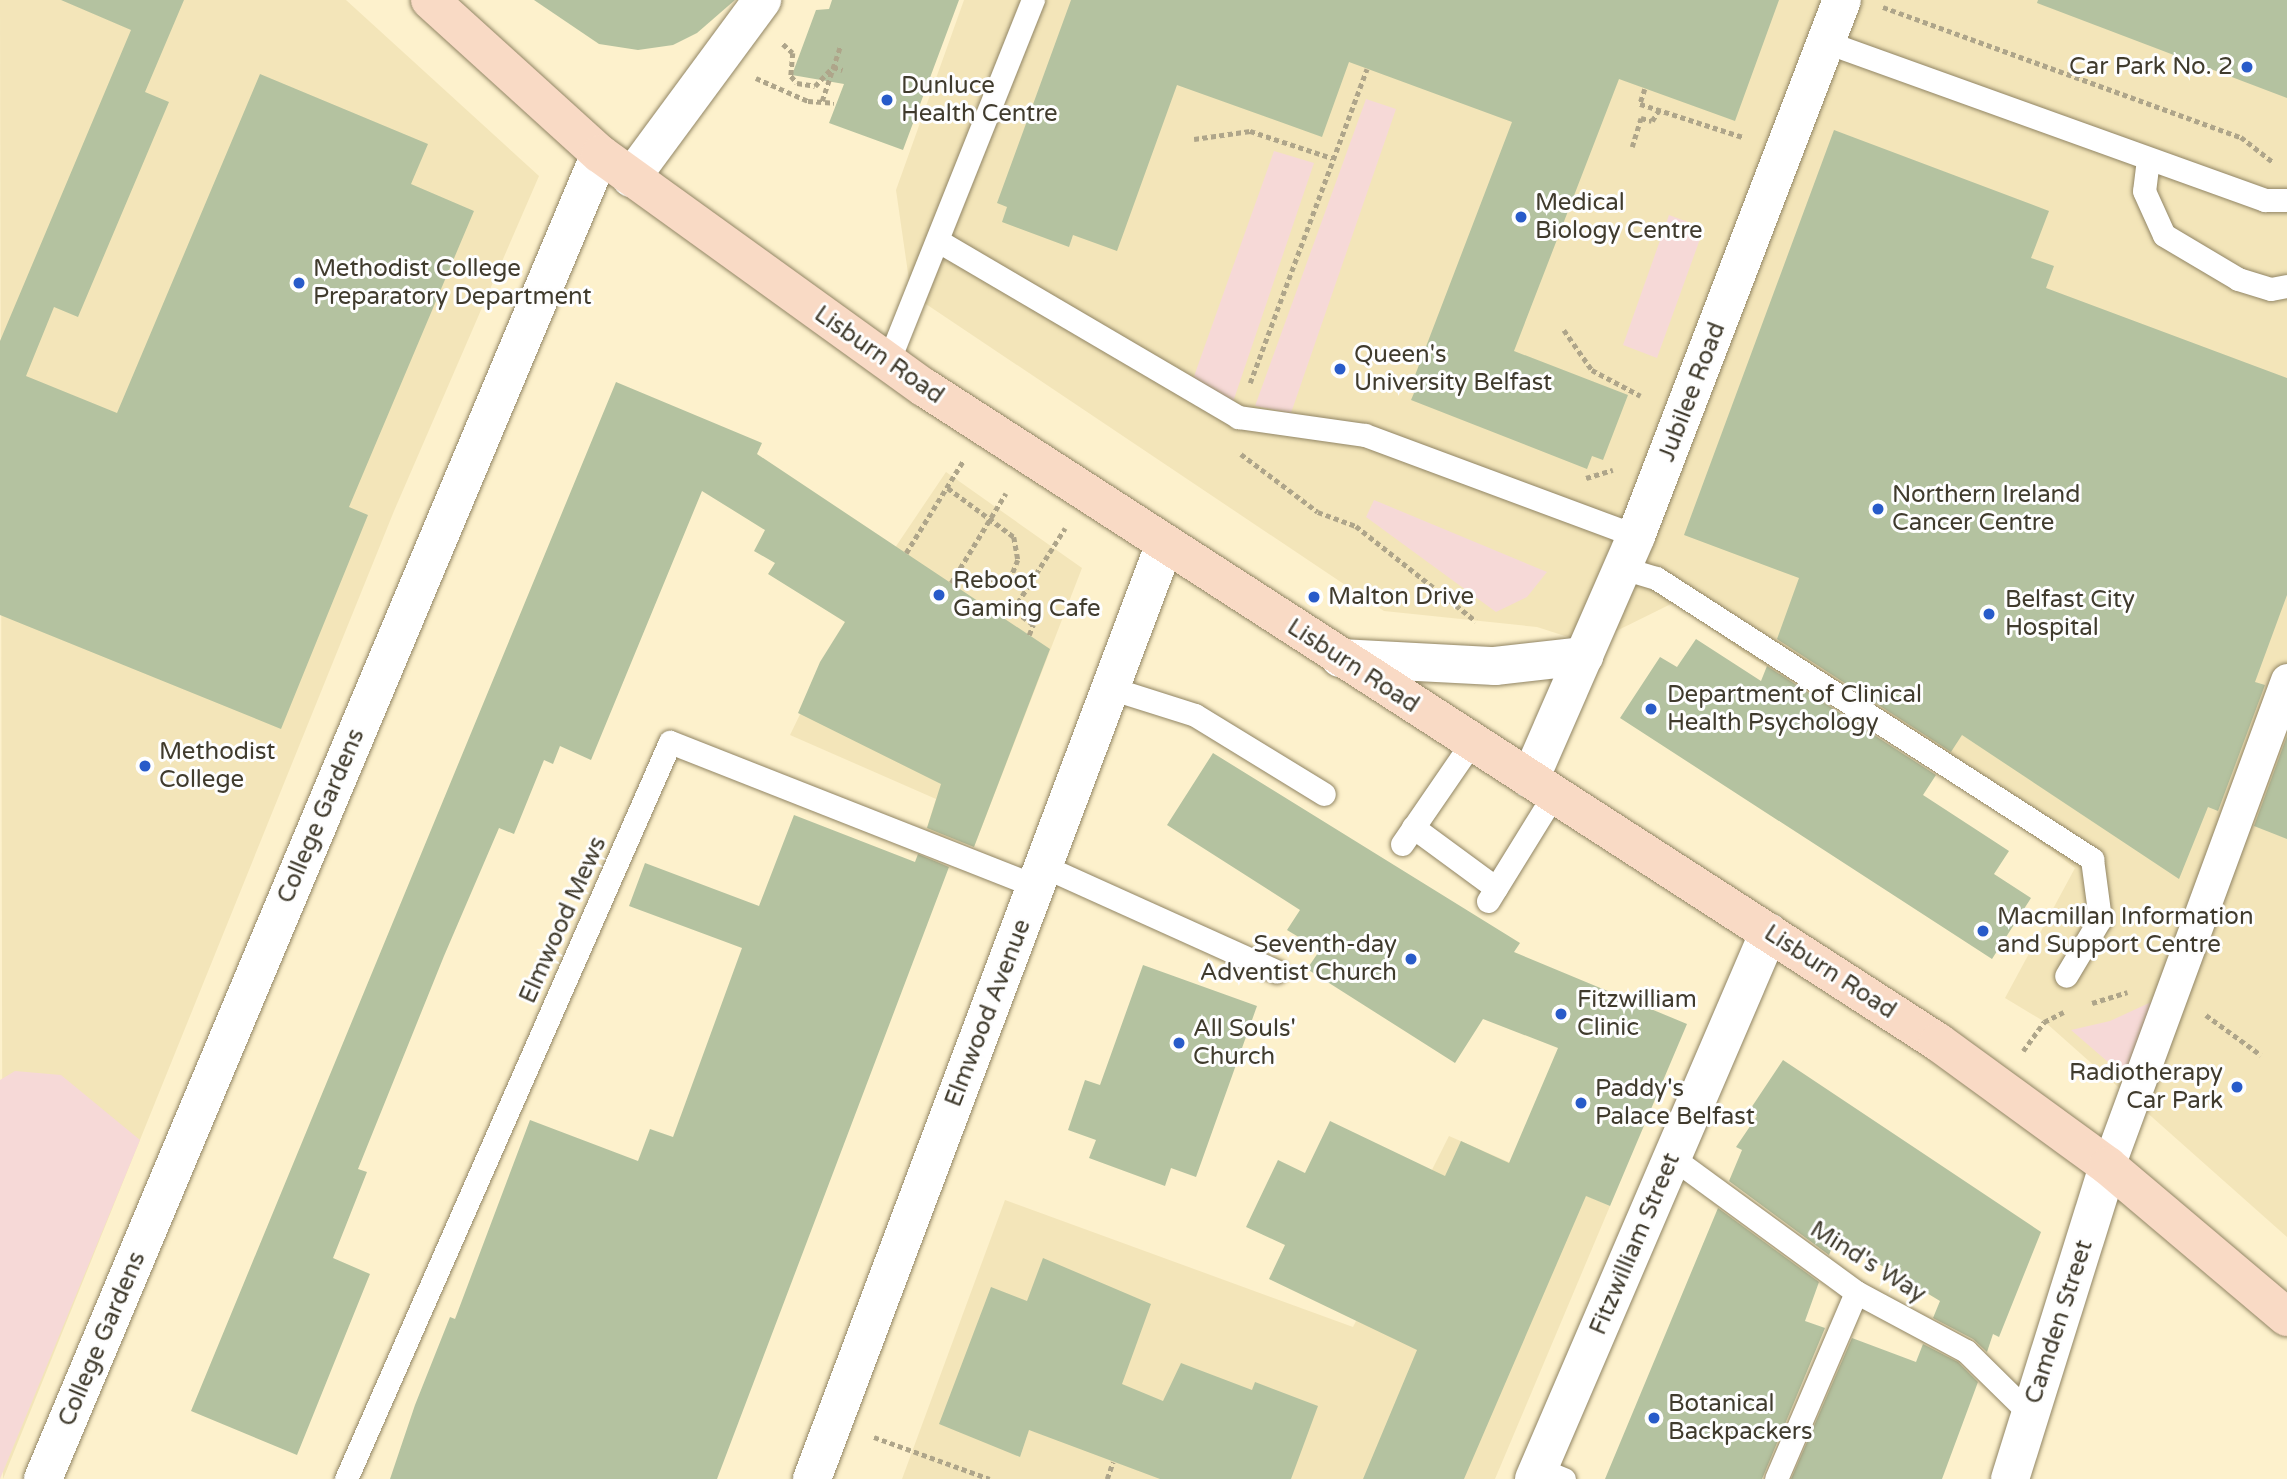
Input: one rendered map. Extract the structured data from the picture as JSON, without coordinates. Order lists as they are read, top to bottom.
{
  "streets": {
    "main road": ["Lisburn Road"],
    "street": [
      "Jubilee Road",
      "College Gardens",
      "Elmwood Avenue",
      "Fitzwilliam Street",
      "Camden Street"
    ],
    "lane": ["Elmwood Mews", "Mind's Way"]
  },
  "crossings": [
    ["Lisburn Road", "Jubilee Road"],
    ["Lisburn Road", "College Gardens"],
    ["Lisburn Road", "Elmwood Avenue"],
    ["Lisburn Road", "Fitzwilliam Street"],
    ["Lisburn Road", "Camden Street"],
    ["Elmwood Mews", "Elmwood Avenue"],
    ["Fitzwilliam Street", "Mind's Way"],
    ["Mind's Way", "Camden Street"]
  ],
  "places": [
    "Car Park No. 2",
    "Dunluce Health Centre",
    "Medical Biology Centre",
    "Methodist College Preparatory Department",
    "Queen's University Belfast",
    "Northern Ireland Cancer Centre",
    "Reboot Gaming Cafe",
    "Malton Drive",
    "Belfast City Hospital",
    "Department of Clinical Health Psychology",
    "Methodist College",
    "Macmillan Information and Support Centre",
    "Seventh-day Adventist Church",
    "Fitzwilliam Clinic",
    "All Souls' Church",
    "Radiotherapy Car Park",
    "Paddy's Palace Belfast",
    "Botanical Backpackers"
  ]
}
